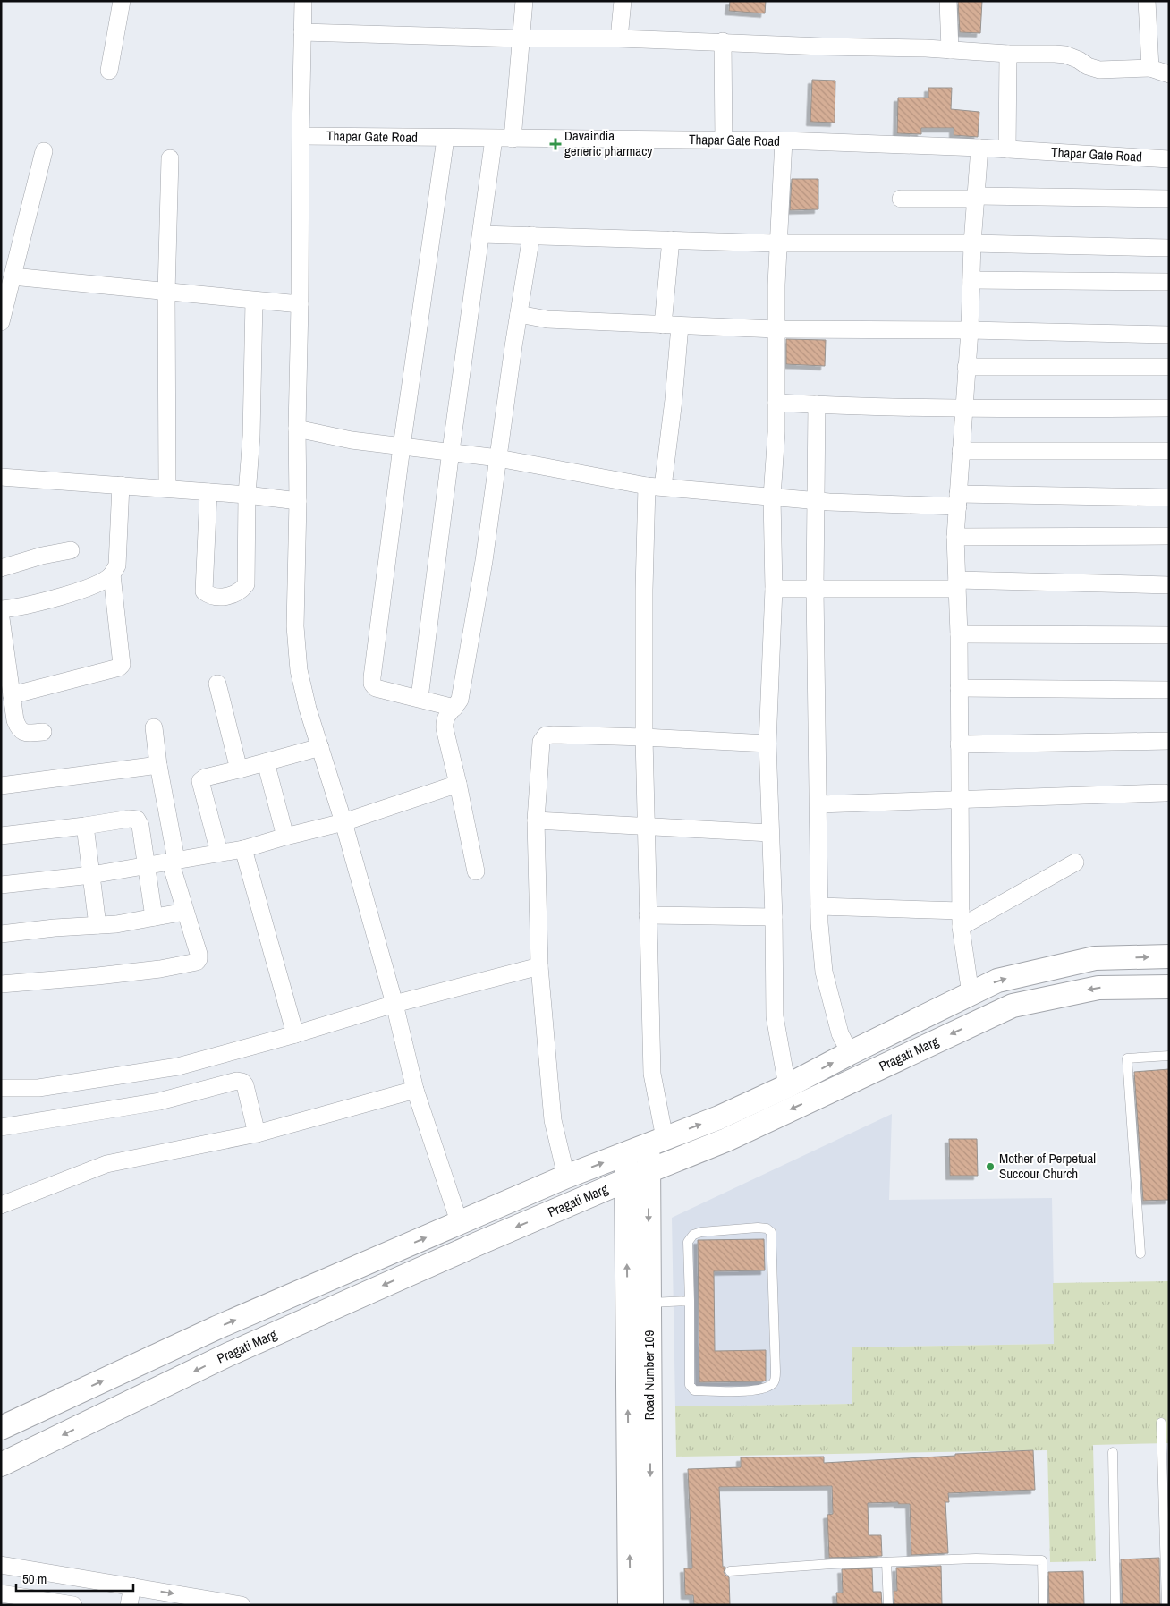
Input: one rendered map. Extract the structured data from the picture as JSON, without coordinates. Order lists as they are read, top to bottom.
{
  "streets": {
    "main road": ["Pragati Marg", "Road Number 109"],
    "street": ["Thapar Gate Road"]
  },
  "crossings": [
    ["Pragati Marg", "Road Number 109"]
  ],
  "places": {
    "health": ["Davaindia generic pharmacy"],
    "other": ["Mother of Perpetual Succour Church"]
  },
  "scale_bar": "50 m"
}
